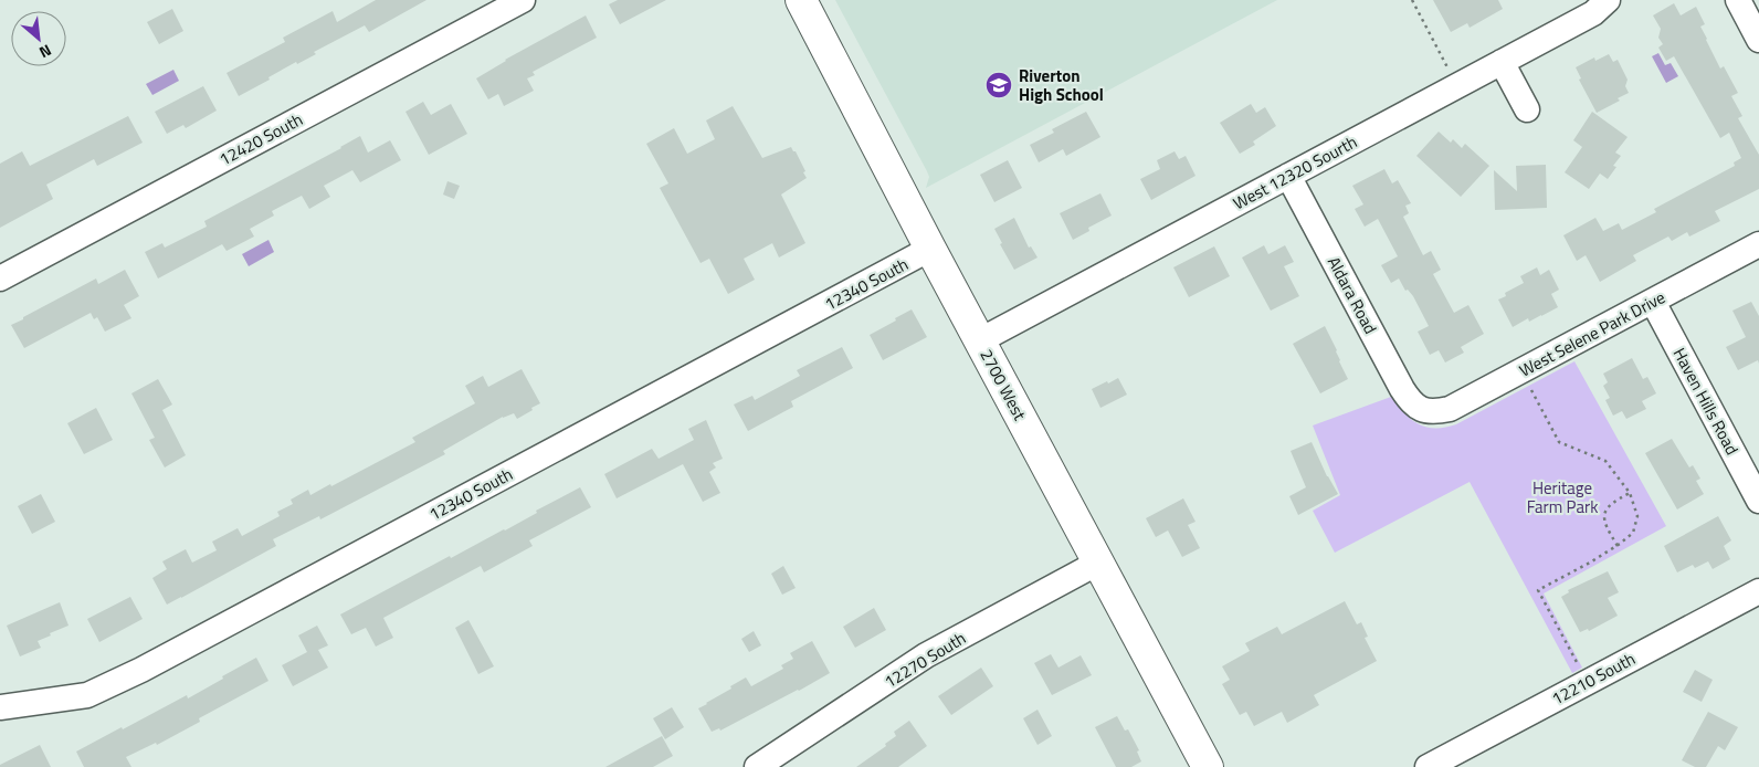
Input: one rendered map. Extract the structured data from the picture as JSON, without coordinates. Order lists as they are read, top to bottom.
{
  "streets": {
    "main road": ["2700 West"],
    "street": [
      "12420 South",
      "West 12320 Sourth",
      "12340 South",
      "Aldara Road",
      "West Selene Park Drive",
      "Haven Hills Road",
      "12270 South",
      "12210 South"
    ]
  },
  "crossings": [
    ["West 12320 Sourth", "Aldara Road"],
    ["West 12320 Sourth", "2700 West"],
    ["12340 South", "2700 West"],
    ["Aldara Road", "West Selene Park Drive"],
    ["West Selene Park Drive", "Haven Hills Road"],
    ["2700 West", "12270 South"]
  ],
  "parks": ["Heritage Farm Park"],
  "places": {
    "school or university": ["Riverton High School"]
  },
  "north": "bottom right"
}
